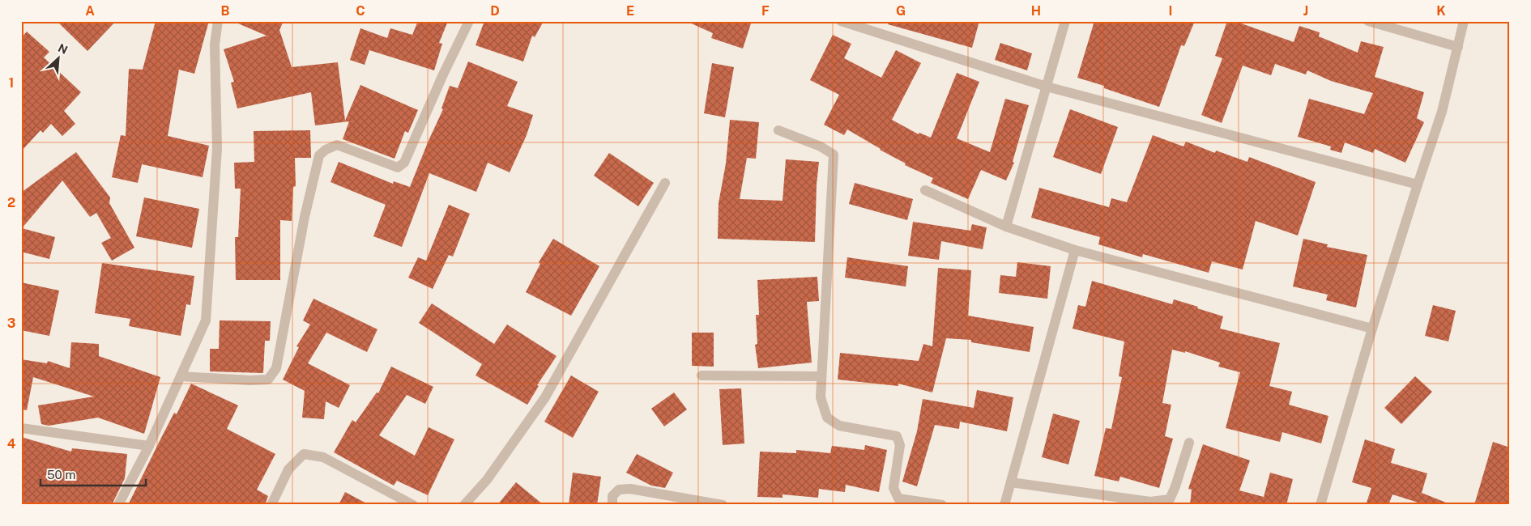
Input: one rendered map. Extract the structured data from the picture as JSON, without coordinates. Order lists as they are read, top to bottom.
{
  "scale_bar": "50 m",
  "north": "top right",
  "grid": {
    "columns": [
      "A",
      "B",
      "C",
      "D",
      "E",
      "F",
      "G",
      "H",
      "I",
      "J",
      "K"
    ],
    "rows": [
      "1",
      "2",
      "3",
      "4"
    ]
  }
}
